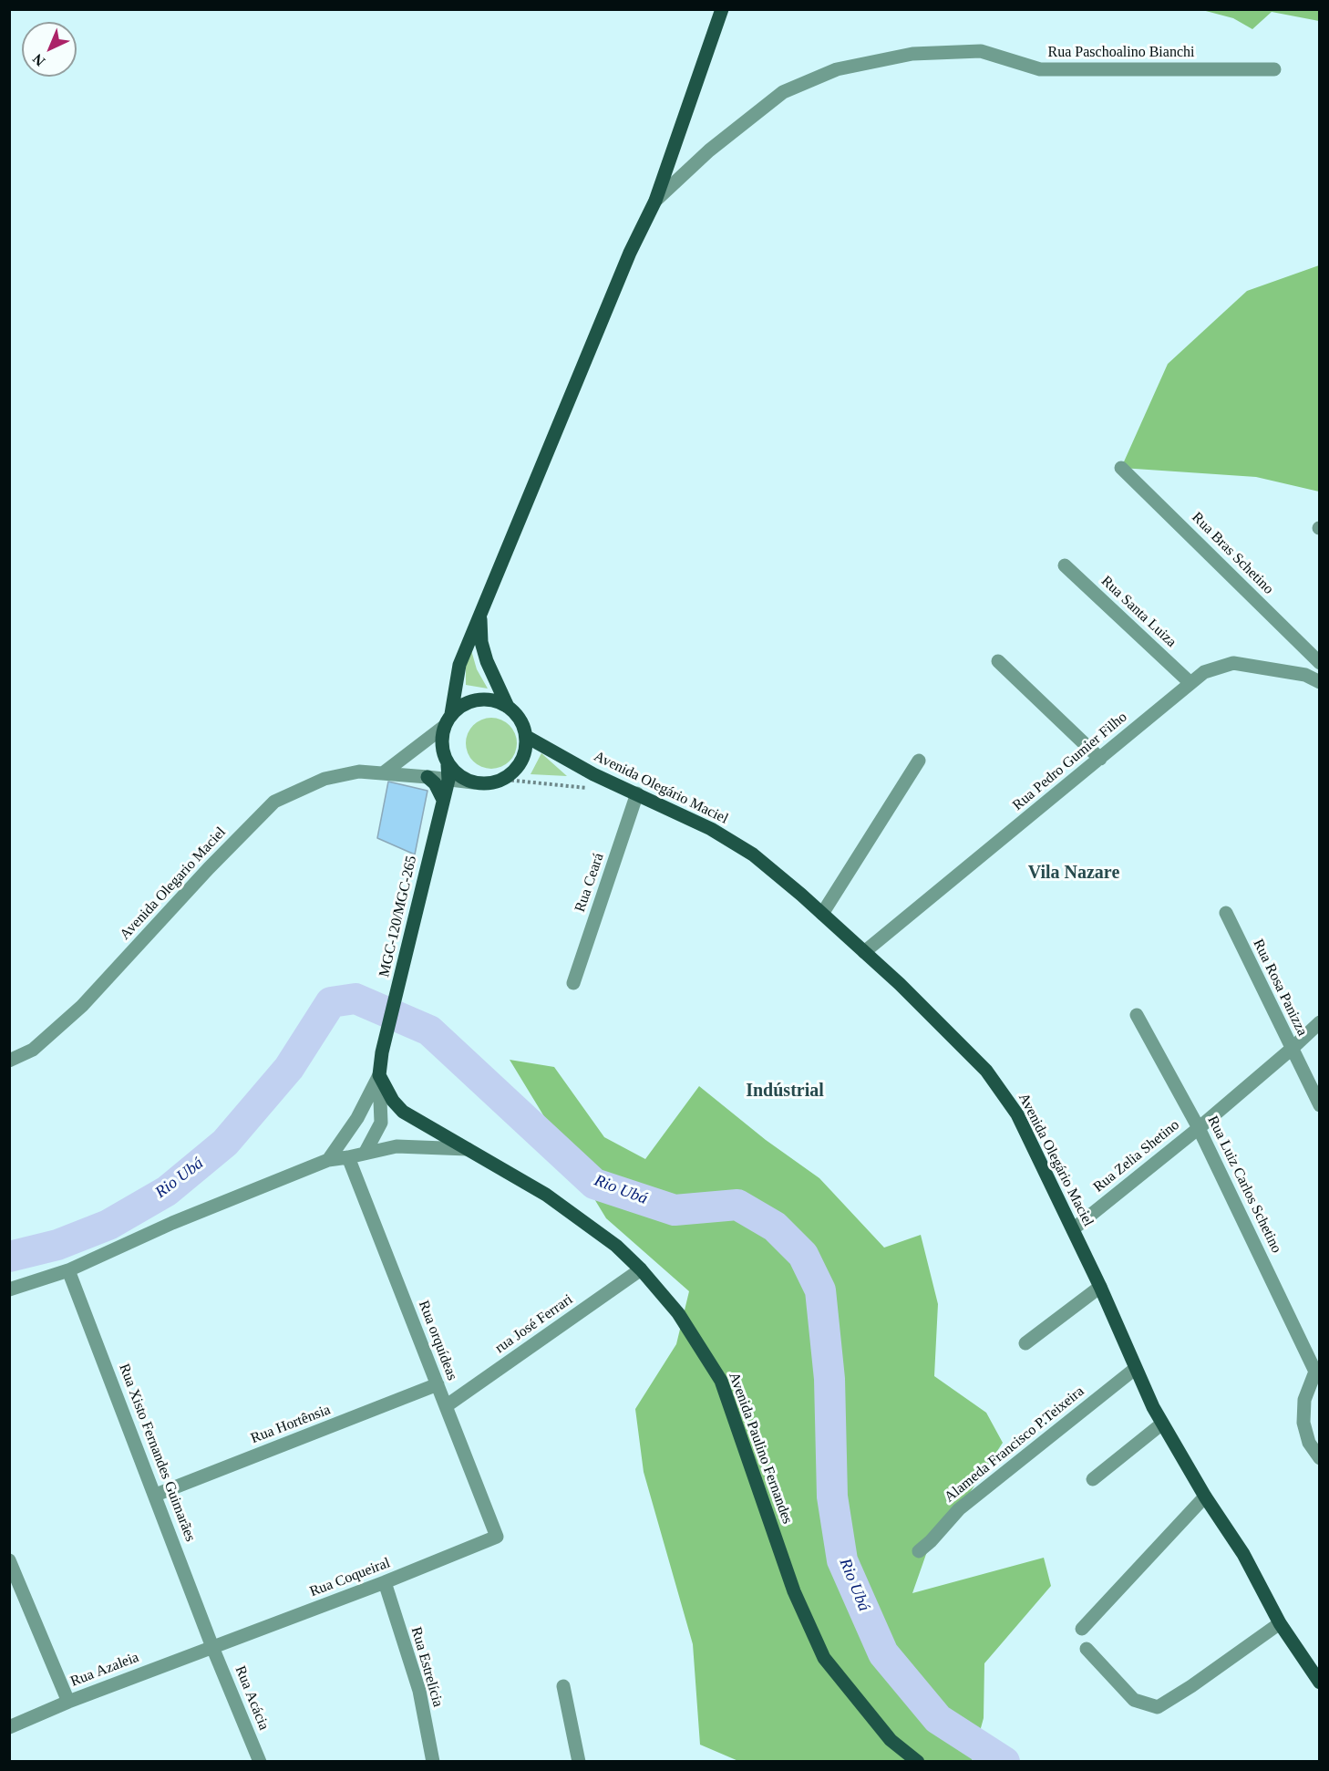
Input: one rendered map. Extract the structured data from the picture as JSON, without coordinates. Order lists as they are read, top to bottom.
{
  "streets": {
    "main road": ["Avenida Olegário Maciel", "MGC-120/MGC-265", "Avenida Paulino Fernandes"],
    "street": [
      "Rua Paschoalino Bianchi",
      "Rua Bras Schetino",
      "Rua Santa Luiza",
      "Rua Pedro Gumier Filho",
      "Rua Ceará",
      "Avenida Olegario Maciel",
      "Rua Rosa Panizza",
      "Rua Zelia Shetino",
      "Rua Luiz Carlos Schetino",
      "rua José Ferrari",
      "Rua orquídeas",
      "Rua Hortênsia",
      "Alameda Francisco P.Teixeira",
      "Rua Xisto Fernandes Guimarães",
      "Rua Coqueiral",
      "Rua Estrelícia",
      "Rua Azaleia",
      "Rua Acácia"
    ]
  },
  "crossings": [
    ["Rua Santa Luiza", "Rua Pedro Gumier Filho"],
    ["Rua Pedro Gumier Filho", "Avenida Olegário Maciel"],
    ["Avenida Olegário Maciel", "Rua Ceará"],
    ["Avenida Olegário Maciel", "Avenida Olegario Maciel"],
    ["Avenida Olegário Maciel", "MGC-120/MGC-265"],
    ["Avenida Olegário Maciel", "Rua Zelia Shetino"],
    ["Avenida Olegário Maciel", "Alameda Francisco P.Teixeira"],
    ["Avenida Olegario Maciel", "MGC-120/MGC-265"],
    ["MGC-120/MGC-265", "Avenida Paulino Fernandes"],
    ["Rua Rosa Panizza", "Rua Zelia Shetino"],
    ["Rua Zelia Shetino", "Rua Luiz Carlos Schetino"],
    ["rua José Ferrari", "Rua orquídeas"],
    ["rua José Ferrari", "Avenida Paulino Fernandes"],
    ["Rua orquídeas", "Rua Hortênsia"],
    ["Rua orquídeas", "Avenida Paulino Fernandes"],
    ["Rua orquídeas", "Rua Coqueiral"],
    ["Rua Hortênsia", "Rua Xisto Fernandes Guimarães"],
    ["Avenida Paulino Fernandes", "Rua Xisto Fernandes Guimarães"],
    ["Rua Xisto Fernandes Guimarães", "Rua Coqueiral"],
    ["Rua Xisto Fernandes Guimarães", "Rua Azaleia"],
    ["Rua Xisto Fernandes Guimarães", "Rua Acácia"],
    ["Rua Coqueiral", "Rua Estrelícia"],
    ["Rua Coqueiral", "Rua Azaleia"],
    ["Rua Coqueiral", "Rua Acácia"],
    ["Rua Azaleia", "Rua Acácia"]
  ],
  "districts": ["Vila Nazare", "Indústrial"],
  "water": ["Rio Ubá"],
  "north": "bottom left"
}
